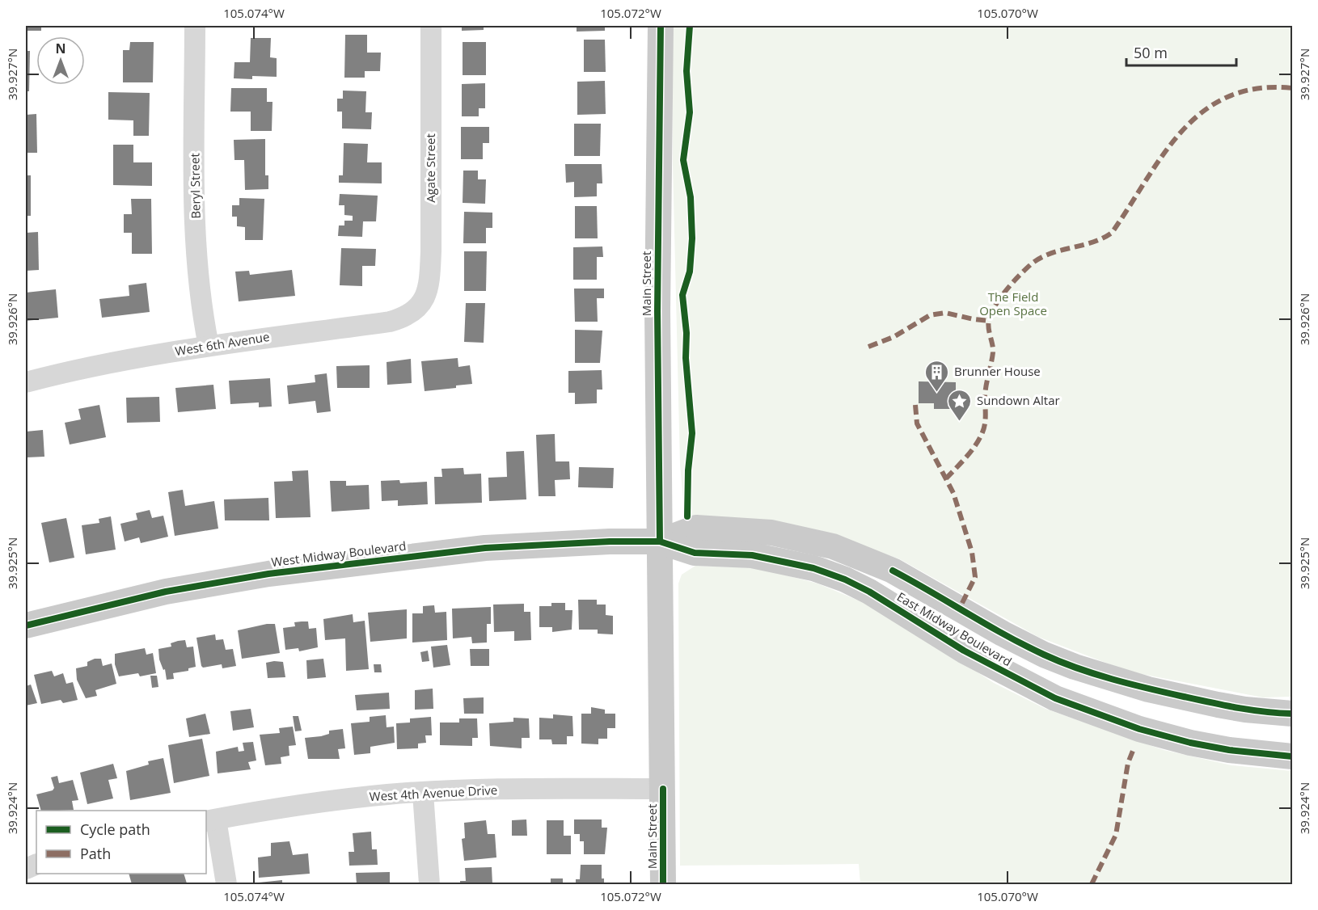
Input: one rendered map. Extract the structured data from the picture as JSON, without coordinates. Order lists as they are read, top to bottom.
{
  "streets": {
    "main road": ["Main Street", "West Midway Boulevard", "East Midway Boulevard"],
    "street": [
      "Agate Street",
      "Beryl Street",
      "West 6th Avenue",
      "West 4th Avenue Drive"
    ]
  },
  "crossings": [
    ["Agate Street", "West 6th Avenue"],
    ["Beryl Street", "West 6th Avenue"],
    ["Main Street", "West Midway Boulevard"],
    ["Main Street", "East Midway Boulevard"],
    ["Main Street", "West 4th Avenue Drive"],
    ["West Midway Boulevard", "East Midway Boulevard"]
  ],
  "parks": ["The Field Open Space"],
  "places": {
    "building": ["Brunner House"],
    "place": ["Sundown Altar"]
  },
  "legend": ["Cycle path", "Path"],
  "scale_bar": "50 m",
  "north": "top",
  "coordinates": [
    "105.074°W",
    "105.072°W",
    "105.070°W",
    "39.927°N",
    "39.926°N",
    "39.925°N",
    "39.924°N"
  ]
}
